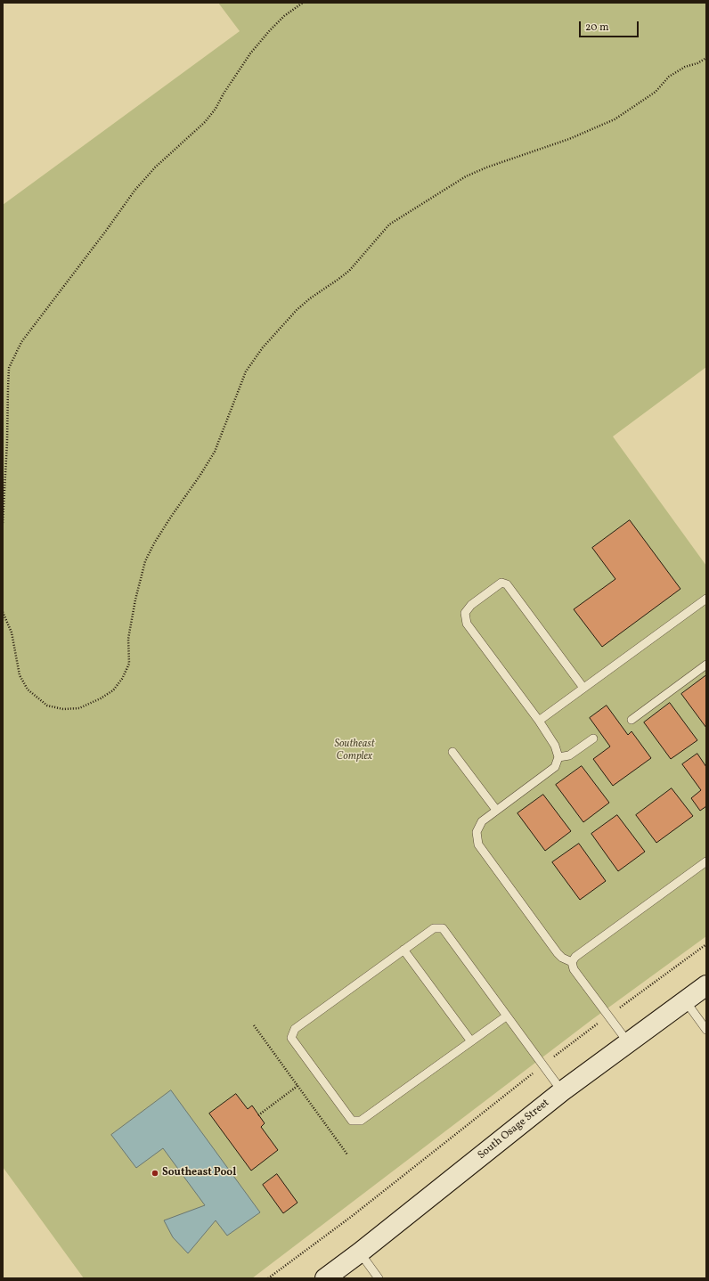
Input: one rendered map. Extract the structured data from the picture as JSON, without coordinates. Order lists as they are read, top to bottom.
{
  "streets": {
    "main road": ["South Osage Street"]
  },
  "parks": ["Southeast Complex"],
  "places": ["Southeast Pool"],
  "scale_bar": "20 m"
}
